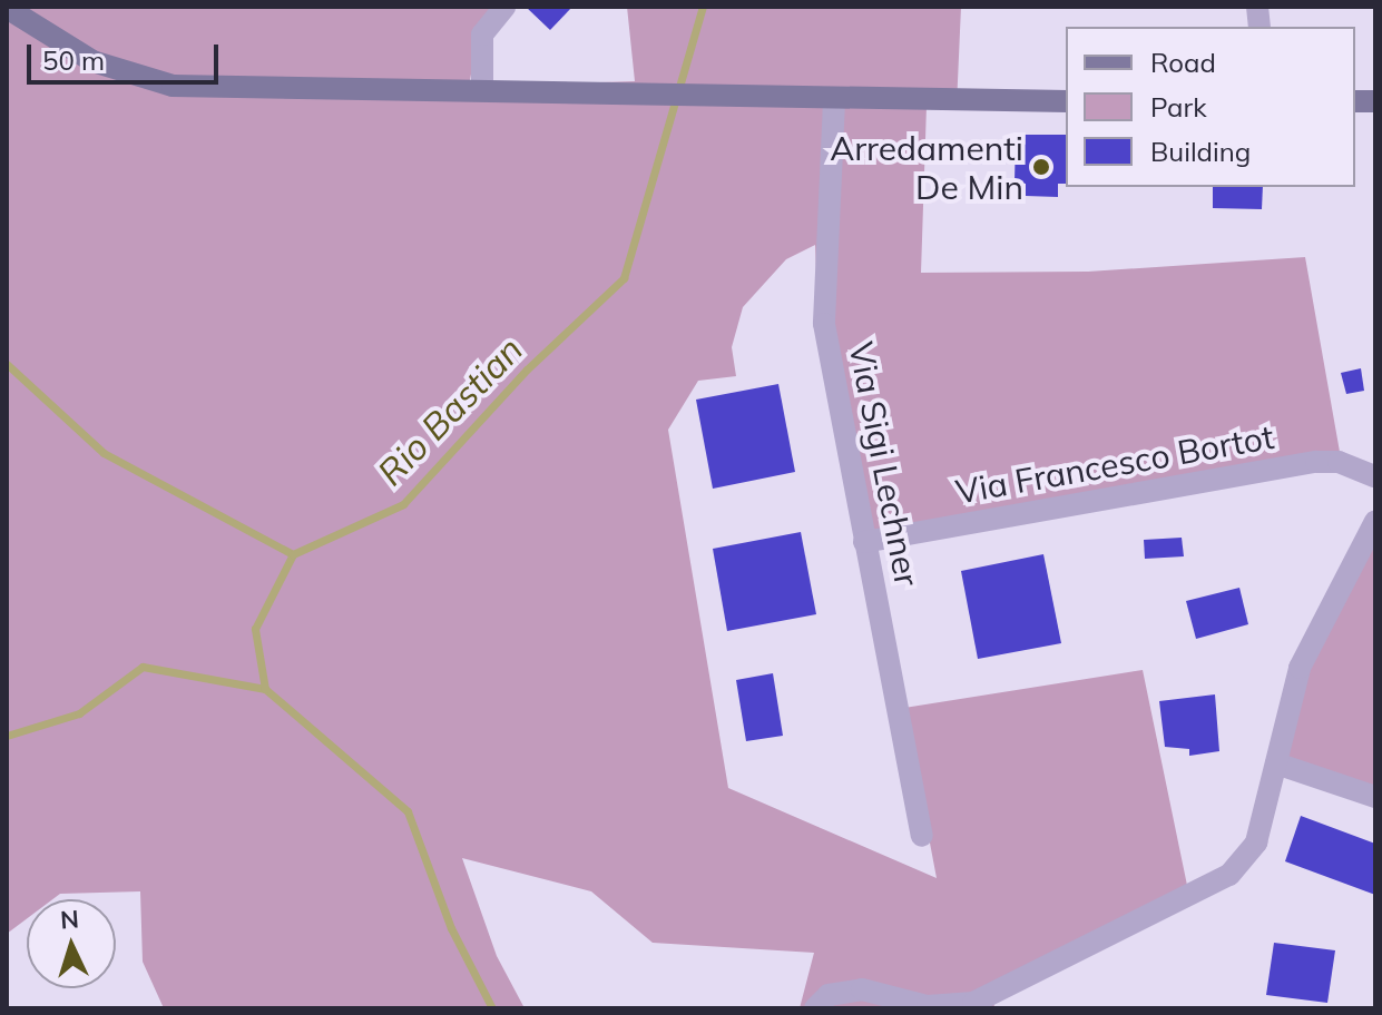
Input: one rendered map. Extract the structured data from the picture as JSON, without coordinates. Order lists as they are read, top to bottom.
{
  "streets": {
    "street": ["Via Sigi Lechner", "Via Francesco Bortot"]
  },
  "crossings": [
    ["Via Sigi Lechner", "Via Francesco Bortot"]
  ],
  "water": ["Rio Bastian"],
  "places": ["Arredamenti De Min"],
  "legend": ["Road", "Park", "Building"],
  "scale_bar": "50 m",
  "north": "top"
}
